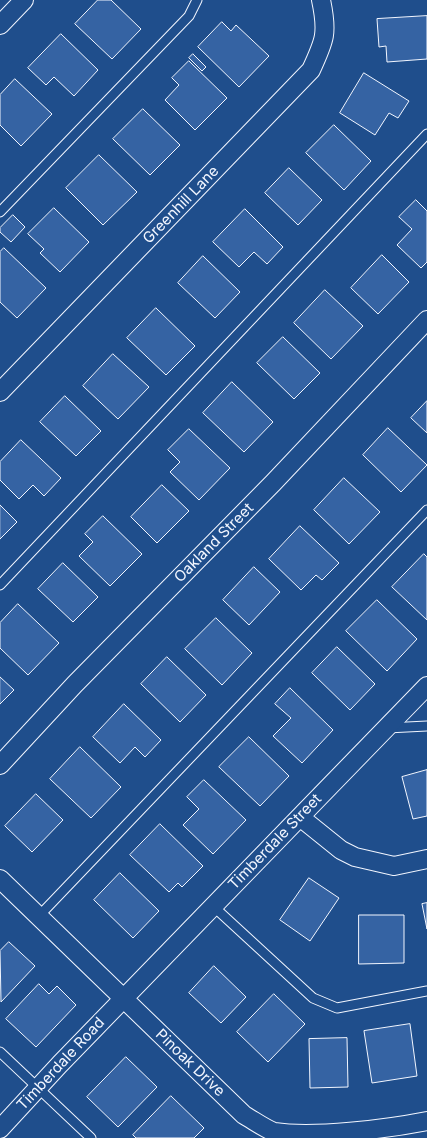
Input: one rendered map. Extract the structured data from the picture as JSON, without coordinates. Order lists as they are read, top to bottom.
{
  "streets": {
    "street": [
      "Greenhill Lane",
      "Oakland Street",
      "Timberdale Street",
      "Pinoak Drive",
      "Timberdale Road"
    ]
  },
  "crossings": [
    ["Timberdale Street", "Pinoak Drive"],
    ["Timberdale Street", "Timberdale Road"],
    ["Pinoak Drive", "Timberdale Road"]
  ]
}
